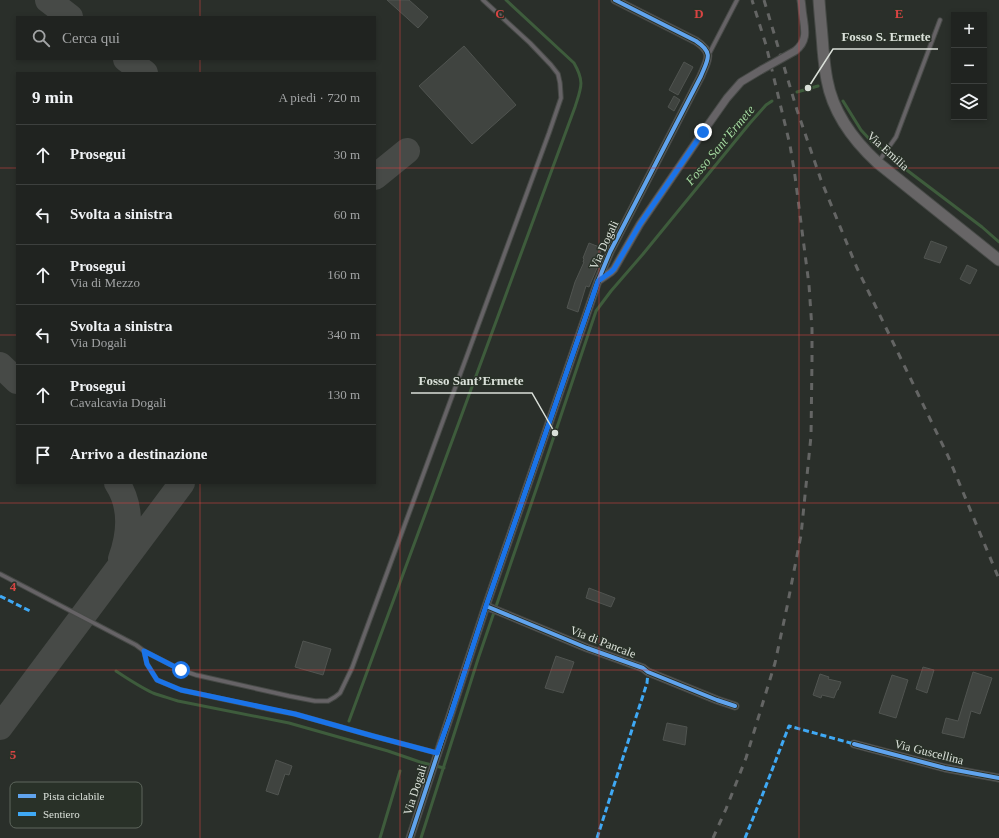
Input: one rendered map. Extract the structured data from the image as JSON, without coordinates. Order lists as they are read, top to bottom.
{
  "streets": {
    "main road": ["Via Emilia"],
    "street": ["Via Dogali", "Via di Pancale", "Via Guscellina"]
  },
  "crossings": [
    ["Via Dogali", "Via di Pancale"]
  ],
  "water": ["Fosso Sant’Ermete"],
  "places": ["Fosso S. Ermete", "Fosso Sant’Ermete"],
  "legend": ["Pista ciclabile", "Sentiero"],
  "page": {
    "map_buttons": ["+", "−"],
    "search": "Cerca qui",
    "heading": ["9 min", "A piedi · 720 m"],
    "list": [
      ["Prosegui", "30 m"],
      ["Svolta a sinistra", "60 m"],
      ["Prosegui", "Via di Mezzo", "160 m"],
      ["Svolta a sinistra", "Via Dogali", "340 m"],
      ["Prosegui", "Cavalcavia Dogali", "130 m"],
      "Arrivo a destinazione"
    ]
  },
  "grid": {
    "columns": ["C", "D", "E"],
    "rows": ["4", "5"]
  }
}
